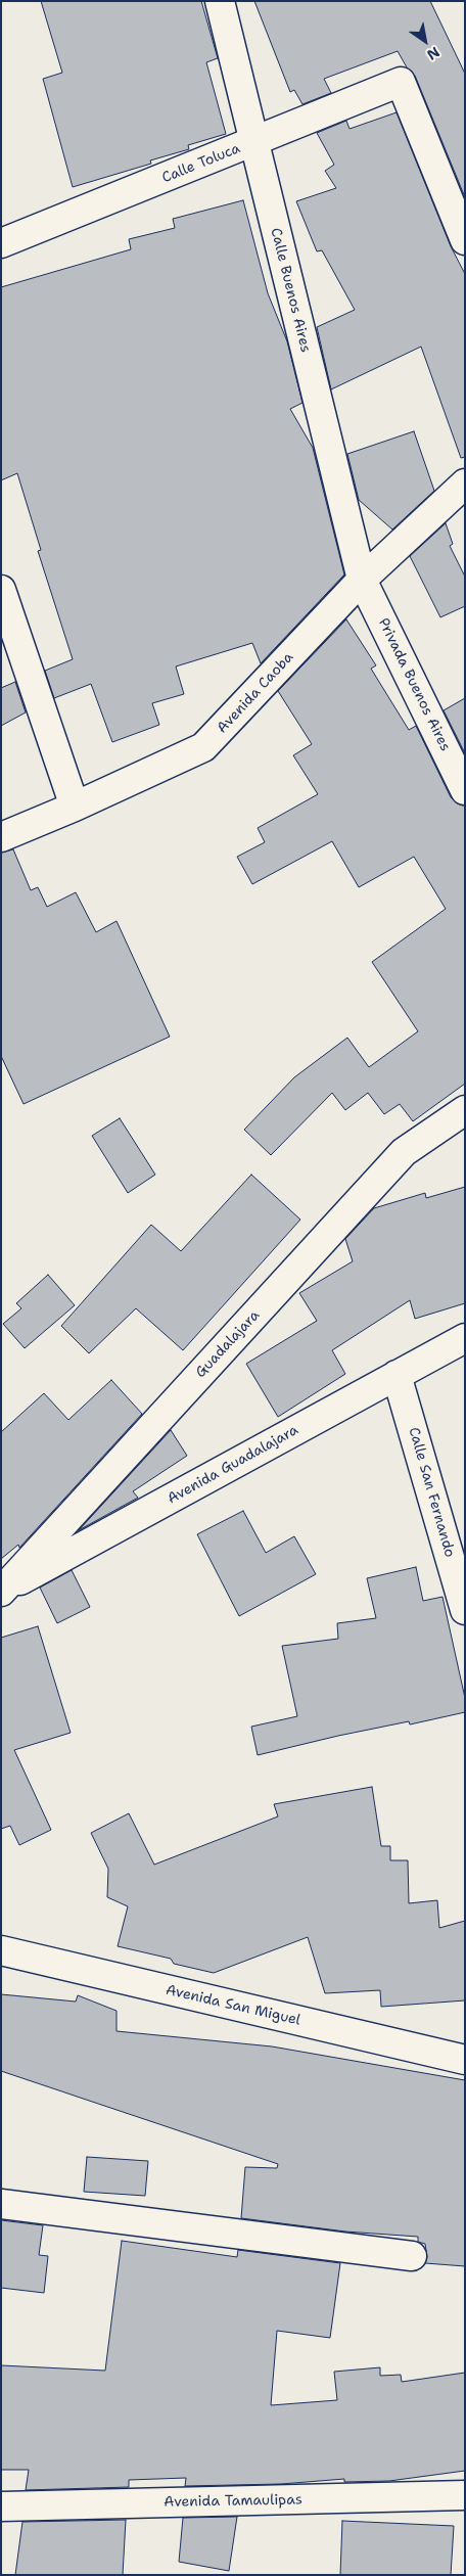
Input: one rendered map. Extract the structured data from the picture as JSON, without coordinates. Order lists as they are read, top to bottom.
{
  "streets": {
    "street": [
      "Calle Toluca",
      "Calle Buenos Aires",
      "Privada Buenos Aires",
      "Avenida Caoba",
      "Guadalajara",
      "Avenida Guadalajara",
      "Calle San Fernando",
      "Avenida San Miguel",
      "Avenida Tamaulipas"
    ]
  },
  "crossings": [
    ["Calle Toluca", "Calle Buenos Aires"],
    ["Calle Buenos Aires", "Privada Buenos Aires"],
    ["Calle Buenos Aires", "Avenida Caoba"],
    ["Privada Buenos Aires", "Avenida Caoba"],
    ["Guadalajara", "Avenida Guadalajara"],
    ["Avenida Guadalajara", "Calle San Fernando"]
  ],
  "north": "bottom right"
}
